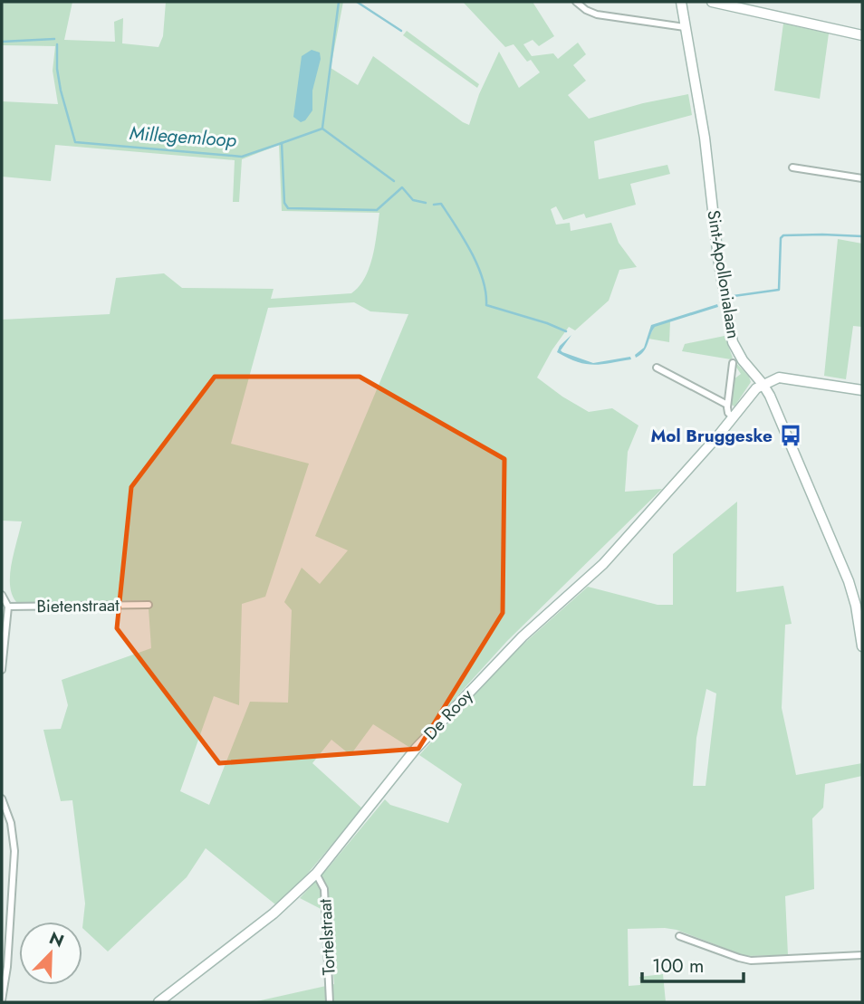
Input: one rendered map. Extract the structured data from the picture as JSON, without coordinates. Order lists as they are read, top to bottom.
{
  "streets": {
    "street": [
      "Sint-Apollonialaan",
      "Bietenstraat",
      "De Rooy",
      "Tortelstraat"
    ]
  },
  "crossings": [
    ["Sint-Apollonialaan", "De Rooy"],
    ["De Rooy", "Tortelstraat"]
  ],
  "water": ["Millegemloop"],
  "places": {
    "bus stop": ["Mol Bruggeske"]
  },
  "scale_bar": "100 m",
  "north": "top right"
}
